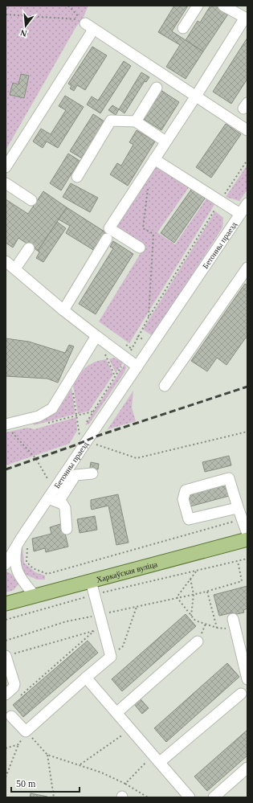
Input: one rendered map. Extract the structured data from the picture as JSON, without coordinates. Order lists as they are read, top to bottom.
{
  "streets": {
    "main road": ["Харкаўская вуліца"],
    "street": ["Бетонны праезд"]
  },
  "scale_bar": "50 m",
  "north": "bottom"
}
